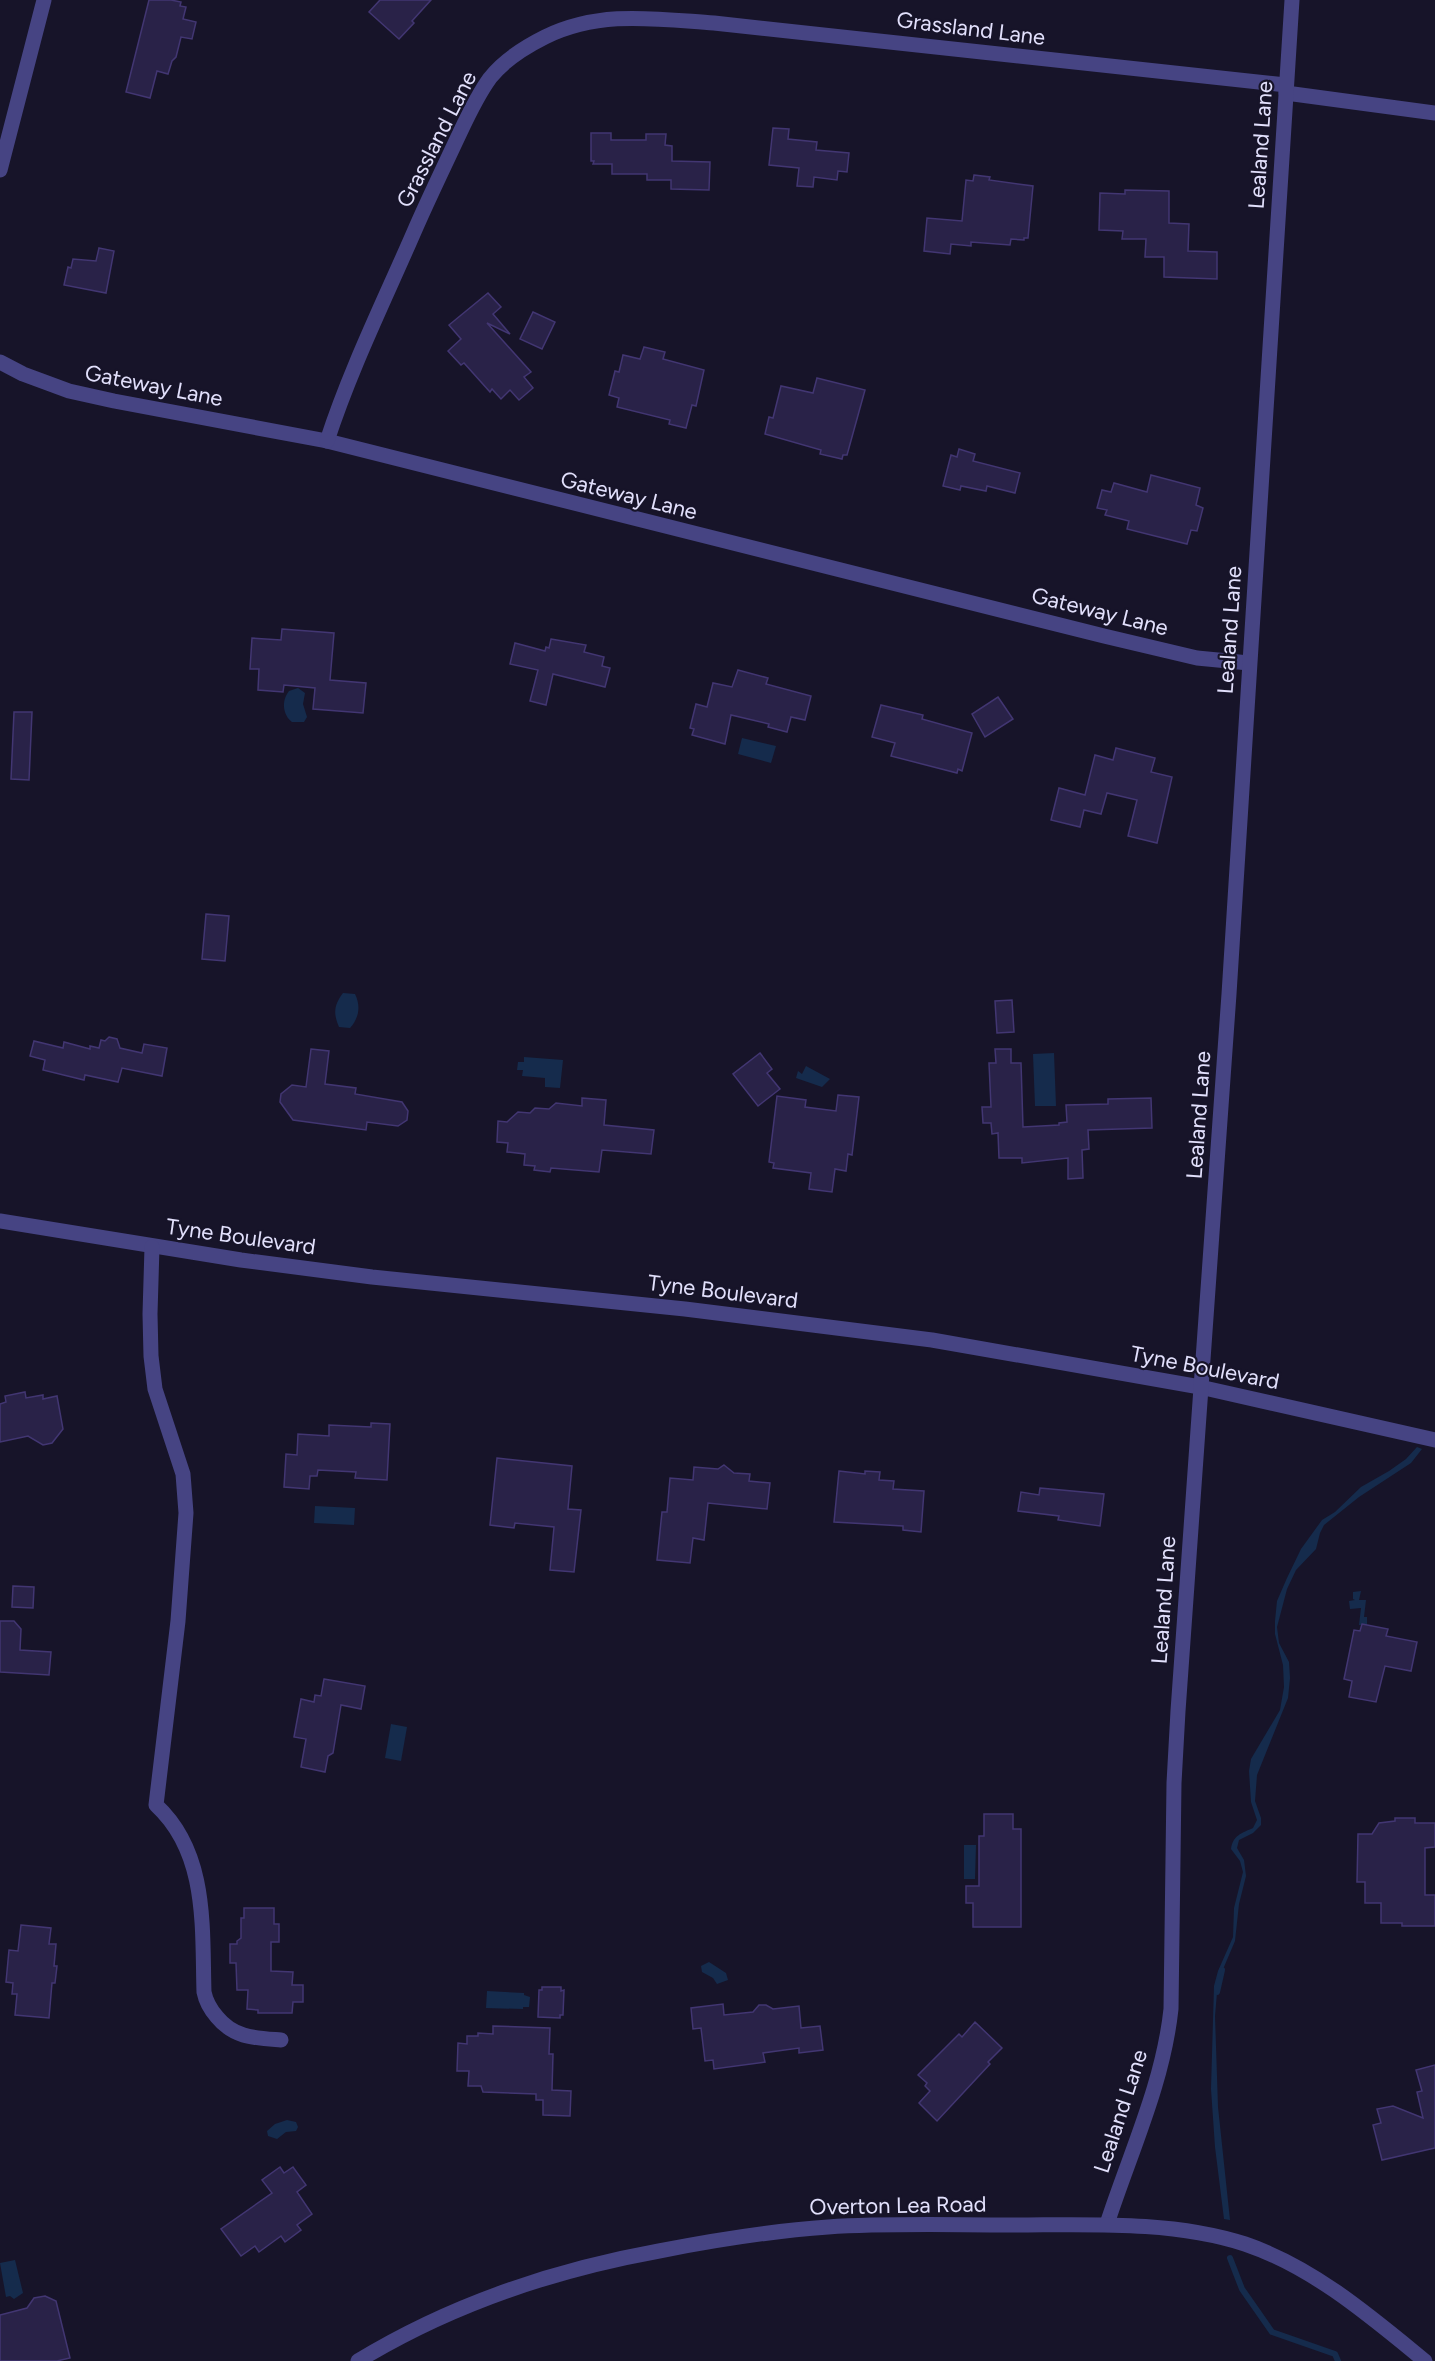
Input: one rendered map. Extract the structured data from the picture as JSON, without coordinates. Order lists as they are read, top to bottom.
{
  "streets": {
    "street": [
      "Grassland Lane",
      "Lealand Lane",
      "Gateway Lane",
      "Tyne Boulevard",
      "Overton Lea Road"
    ]
  },
  "crossings": [
    ["Grassland Lane", "Lealand Lane"],
    ["Grassland Lane", "Gateway Lane"],
    ["Lealand Lane", "Gateway Lane"],
    ["Lealand Lane", "Tyne Boulevard"],
    ["Lealand Lane", "Overton Lea Road"]
  ]
}
